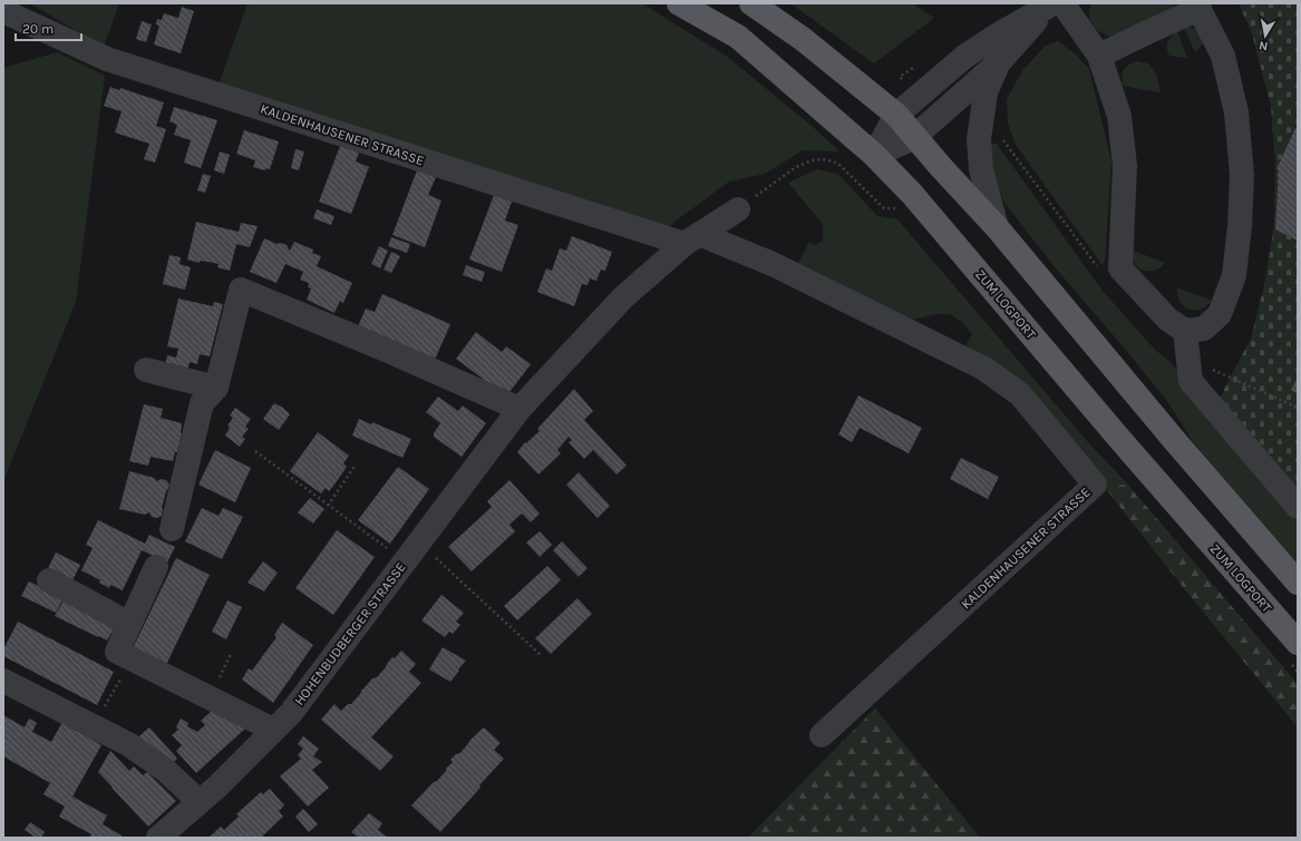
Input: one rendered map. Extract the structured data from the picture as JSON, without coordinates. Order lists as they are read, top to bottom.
{
  "streets": {
    "main road": ["ZUM LOGPORT"],
    "street": ["KALDENHAUSENER STRASSE", "HOHENBUDBERGER STRASSE"]
  },
  "crossings": [
    ["KALDENHAUSENER STRASSE", "HOHENBUDBERGER STRASSE"]
  ],
  "scale_bar": "20 m",
  "north": "bottom"
}
